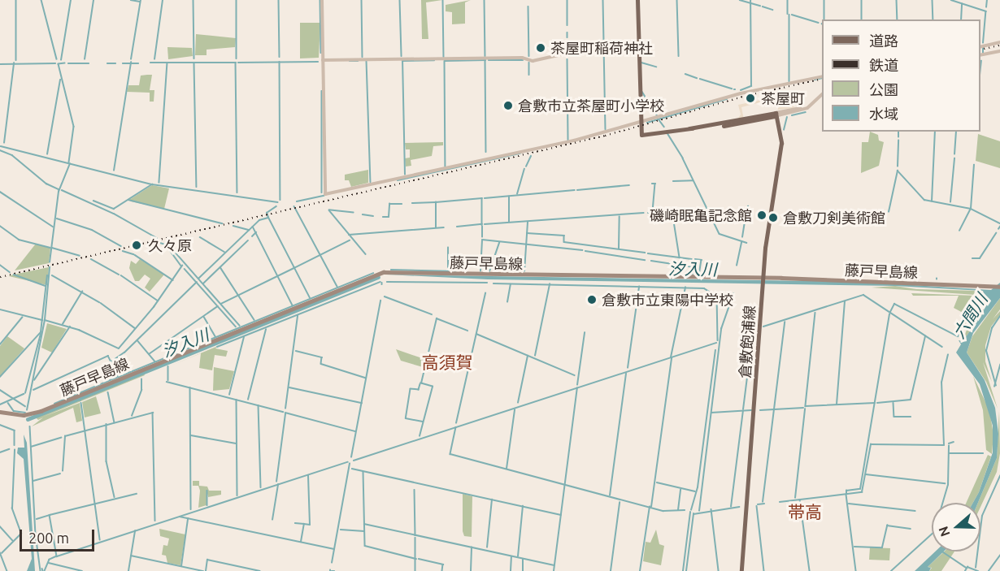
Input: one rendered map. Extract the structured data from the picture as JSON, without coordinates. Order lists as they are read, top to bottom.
{
  "streets": {
    "main road": ["藤戸早島線", "倉敷飽浦線"]
  },
  "crossings": [
    ["藤戸早島線", "倉敷飽浦線"]
  ],
  "districts": ["高須賀", "帯高"],
  "water": ["汐入川", "六間川"],
  "places": [
    "茶屋町稲荷神社",
    "茶屋町",
    "倉敷市立茶屋町小学校",
    "磯崎眠亀記念館",
    "倉敷刀剣美術館",
    "久々原",
    "倉敷市立東陽中学校"
  ],
  "legend": [
    "道路",
    "鉄道",
    "公園",
    "水域"
  ],
  "scale_bar": "200 m",
  "north": "left"
}
